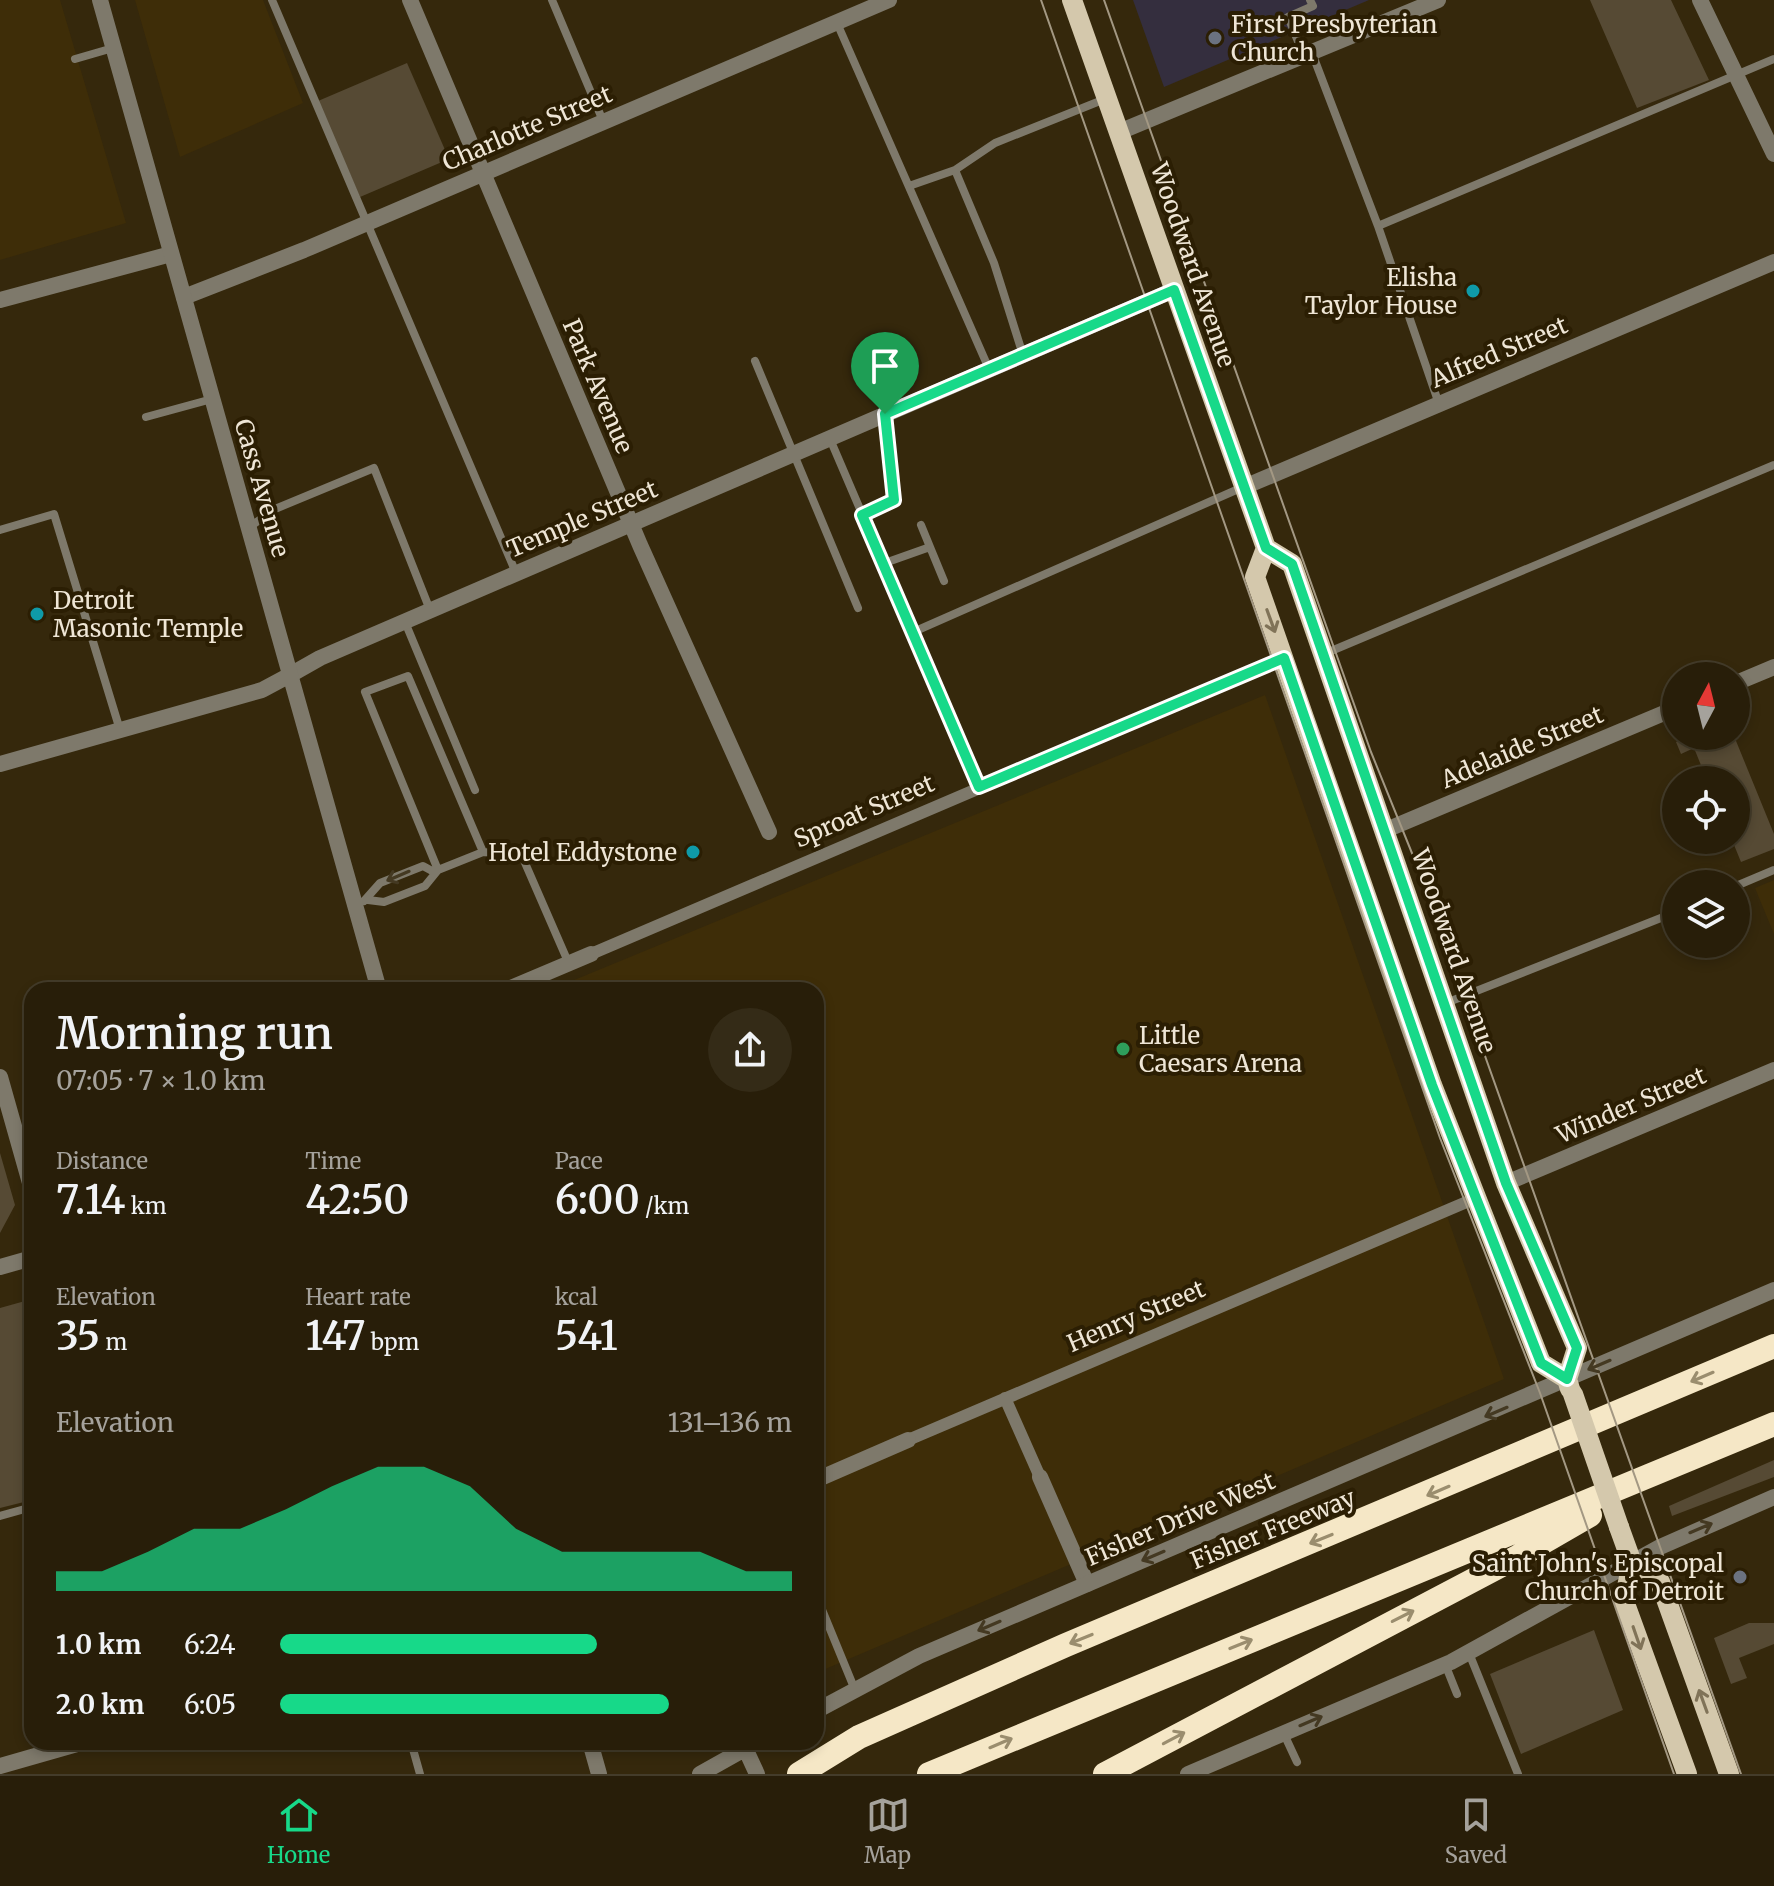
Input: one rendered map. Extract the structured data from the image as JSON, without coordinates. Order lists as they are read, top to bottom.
{
  "streets": {
    "highway": ["Fisher Freeway"],
    "main road": ["Woodward Avenue"],
    "street": [
      "Charlotte Street",
      "Alfred Street",
      "Park Avenue",
      "Cass Avenue",
      "Temple Street",
      "Adelaide Street",
      "Sproat Street",
      "Winder Street",
      "Henry Street",
      "Fisher Drive West"
    ]
  },
  "crossings": [
    ["Charlotte Street", "Park Avenue"],
    ["Charlotte Street", "Cass Avenue"],
    ["Woodward Avenue", "Alfred Street"],
    ["Woodward Avenue", "Temple Street"],
    ["Woodward Avenue", "Adelaide Street"],
    ["Woodward Avenue", "Winder Street"],
    ["Woodward Avenue", "Fisher Drive West"],
    ["Park Avenue", "Temple Street"],
    ["Cass Avenue", "Temple Street"]
  ],
  "one_way": ["Fisher Drive West"],
  "places": [
    "First Presbyterian Church",
    "Elisha Taylor House",
    "Detroit Masonic Temple",
    "Hotel Eddystone",
    "Little Caesars Arena",
    "Saint John's Episcopal Church of Detroit"
  ],
  "north": "top",
  "page": {
    "heading": ["Morning run", "07:05 · 7 × 1.0 km"],
    "stats": [
      ["Distance", "7.14 km"],
      ["Time", "42:50"],
      ["Pace", "6:00 /km"],
      ["Elevation", "35 m"],
      ["Heart rate", "147 bpm"],
      ["kcal", "541"]
    ],
    "chart": ["Elevation", "131–136 m"],
    "list": [
      {
        "name": "1.0 km",
        "note": "6:24"
      },
      {
        "name": "2.0 km",
        "note": "6:05"
      }
    ],
    "tabs": ["Home", "Map", "Saved"]
  }
}
